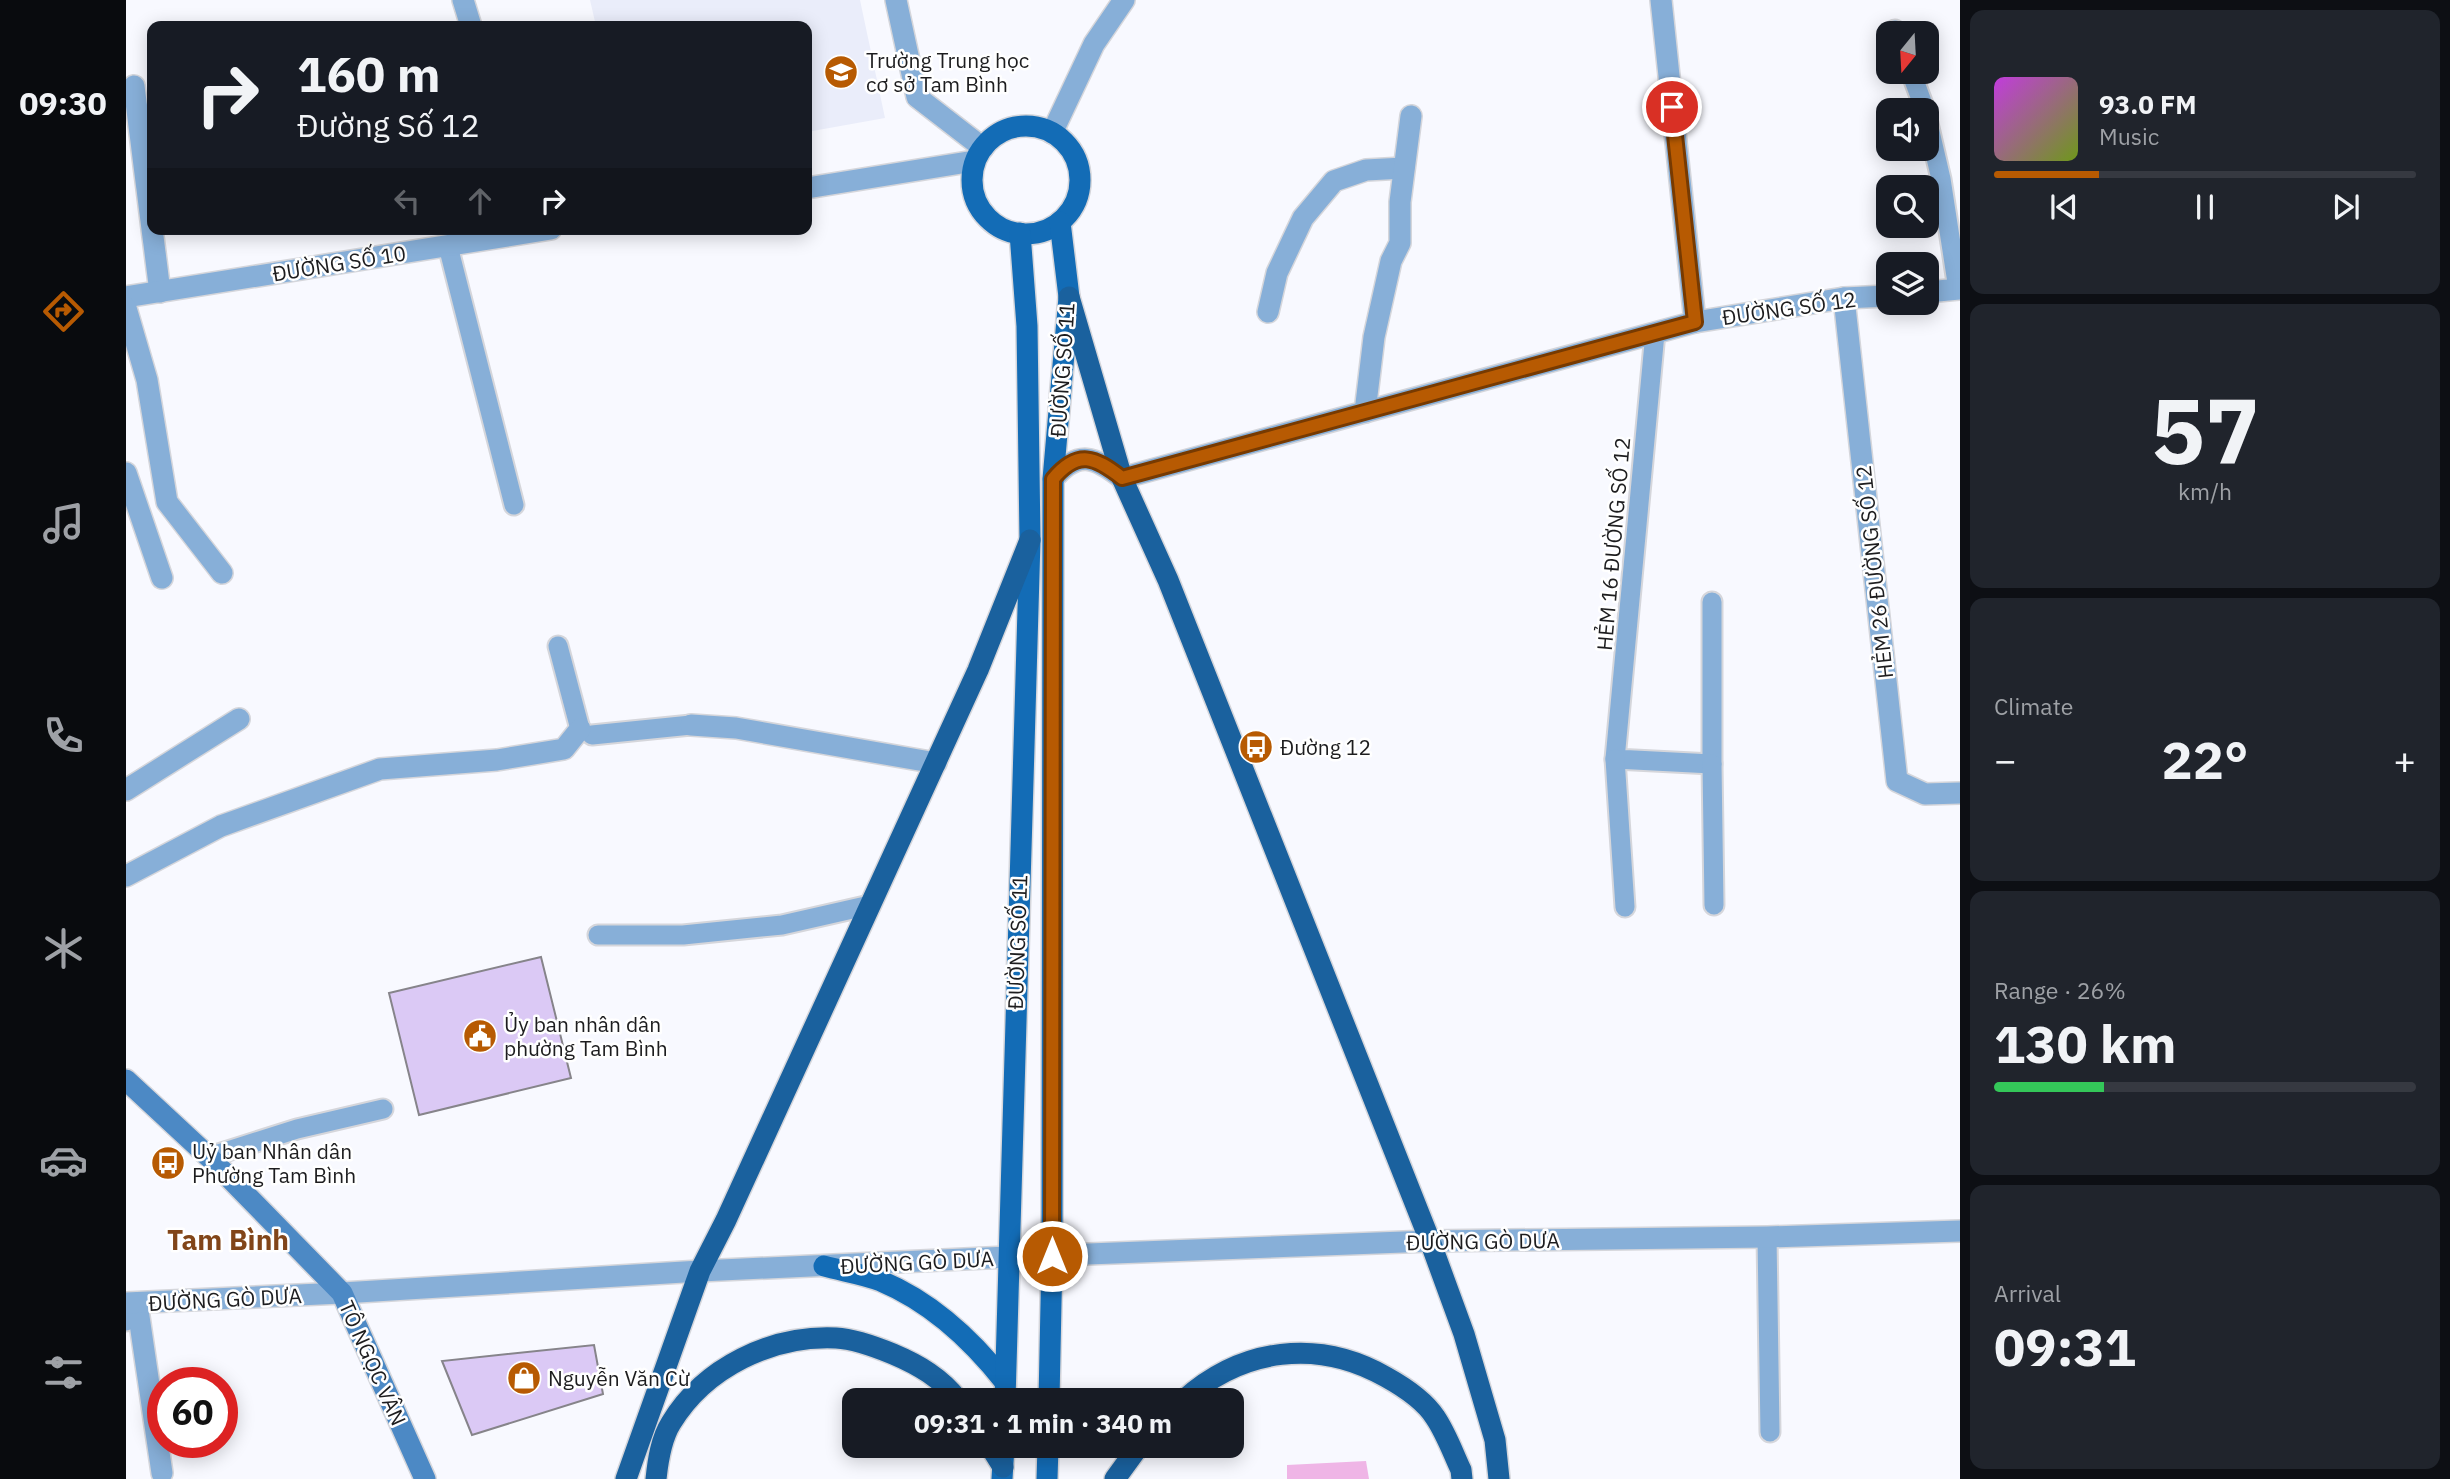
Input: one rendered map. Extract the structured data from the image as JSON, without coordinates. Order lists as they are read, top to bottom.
{
  "streets": {
    "main road": ["ĐƯỜNG SỐ 11", "TÔ NGỌC VÂN"],
    "street": [
      "ĐƯỜNG SỐ 10",
      "ĐƯỜNG SỐ 12",
      "HẺM 26 ĐƯỜNG SỐ 12",
      "ĐƯỜNG GÒ DƯA"
    ],
    "lane": ["HẺM 16 ĐƯỜNG SỐ 12"]
  },
  "crossings": [
    ["ĐƯỜNG SỐ 12", "HẺM 16 ĐƯỜNG SỐ 12"],
    ["ĐƯỜNG SỐ 12", "HẺM 26 ĐƯỜNG SỐ 12"],
    ["ĐƯỜNG SỐ 11", "ĐƯỜNG GÒ DƯA"],
    ["ĐƯỜNG GÒ DƯA", "TÔ NGỌC VÂN"]
  ],
  "districts": ["Tam Bình"],
  "places": {
    "school or university": ["Trường Trung học cơ sở Tam Bình"],
    "bus stop": ["Đường 12", "Uỷ ban Nhân dân Phường Tam Bình"],
    "public building": ["Ủy ban nhân dân phường Tam Bình"],
    "shop": ["Nguyễn Văn Cừ"]
  },
  "north": "bottom",
  "page": {
    "tabs": "09:30",
    "turn": ["160 m", "Đường Số 12"],
    "song": ["93.0 FM", "Music"],
    "tile": [
      ["57", "km/h"],
      "Climate",
      ["Range · 26%", "130 km"],
      ["Arrival", "09:31"]
    ],
    "heat": ["−", "22°", "+"],
    "limit": "60",
    "trip": "09:31 · 1 min · 340 m"
  }
}
